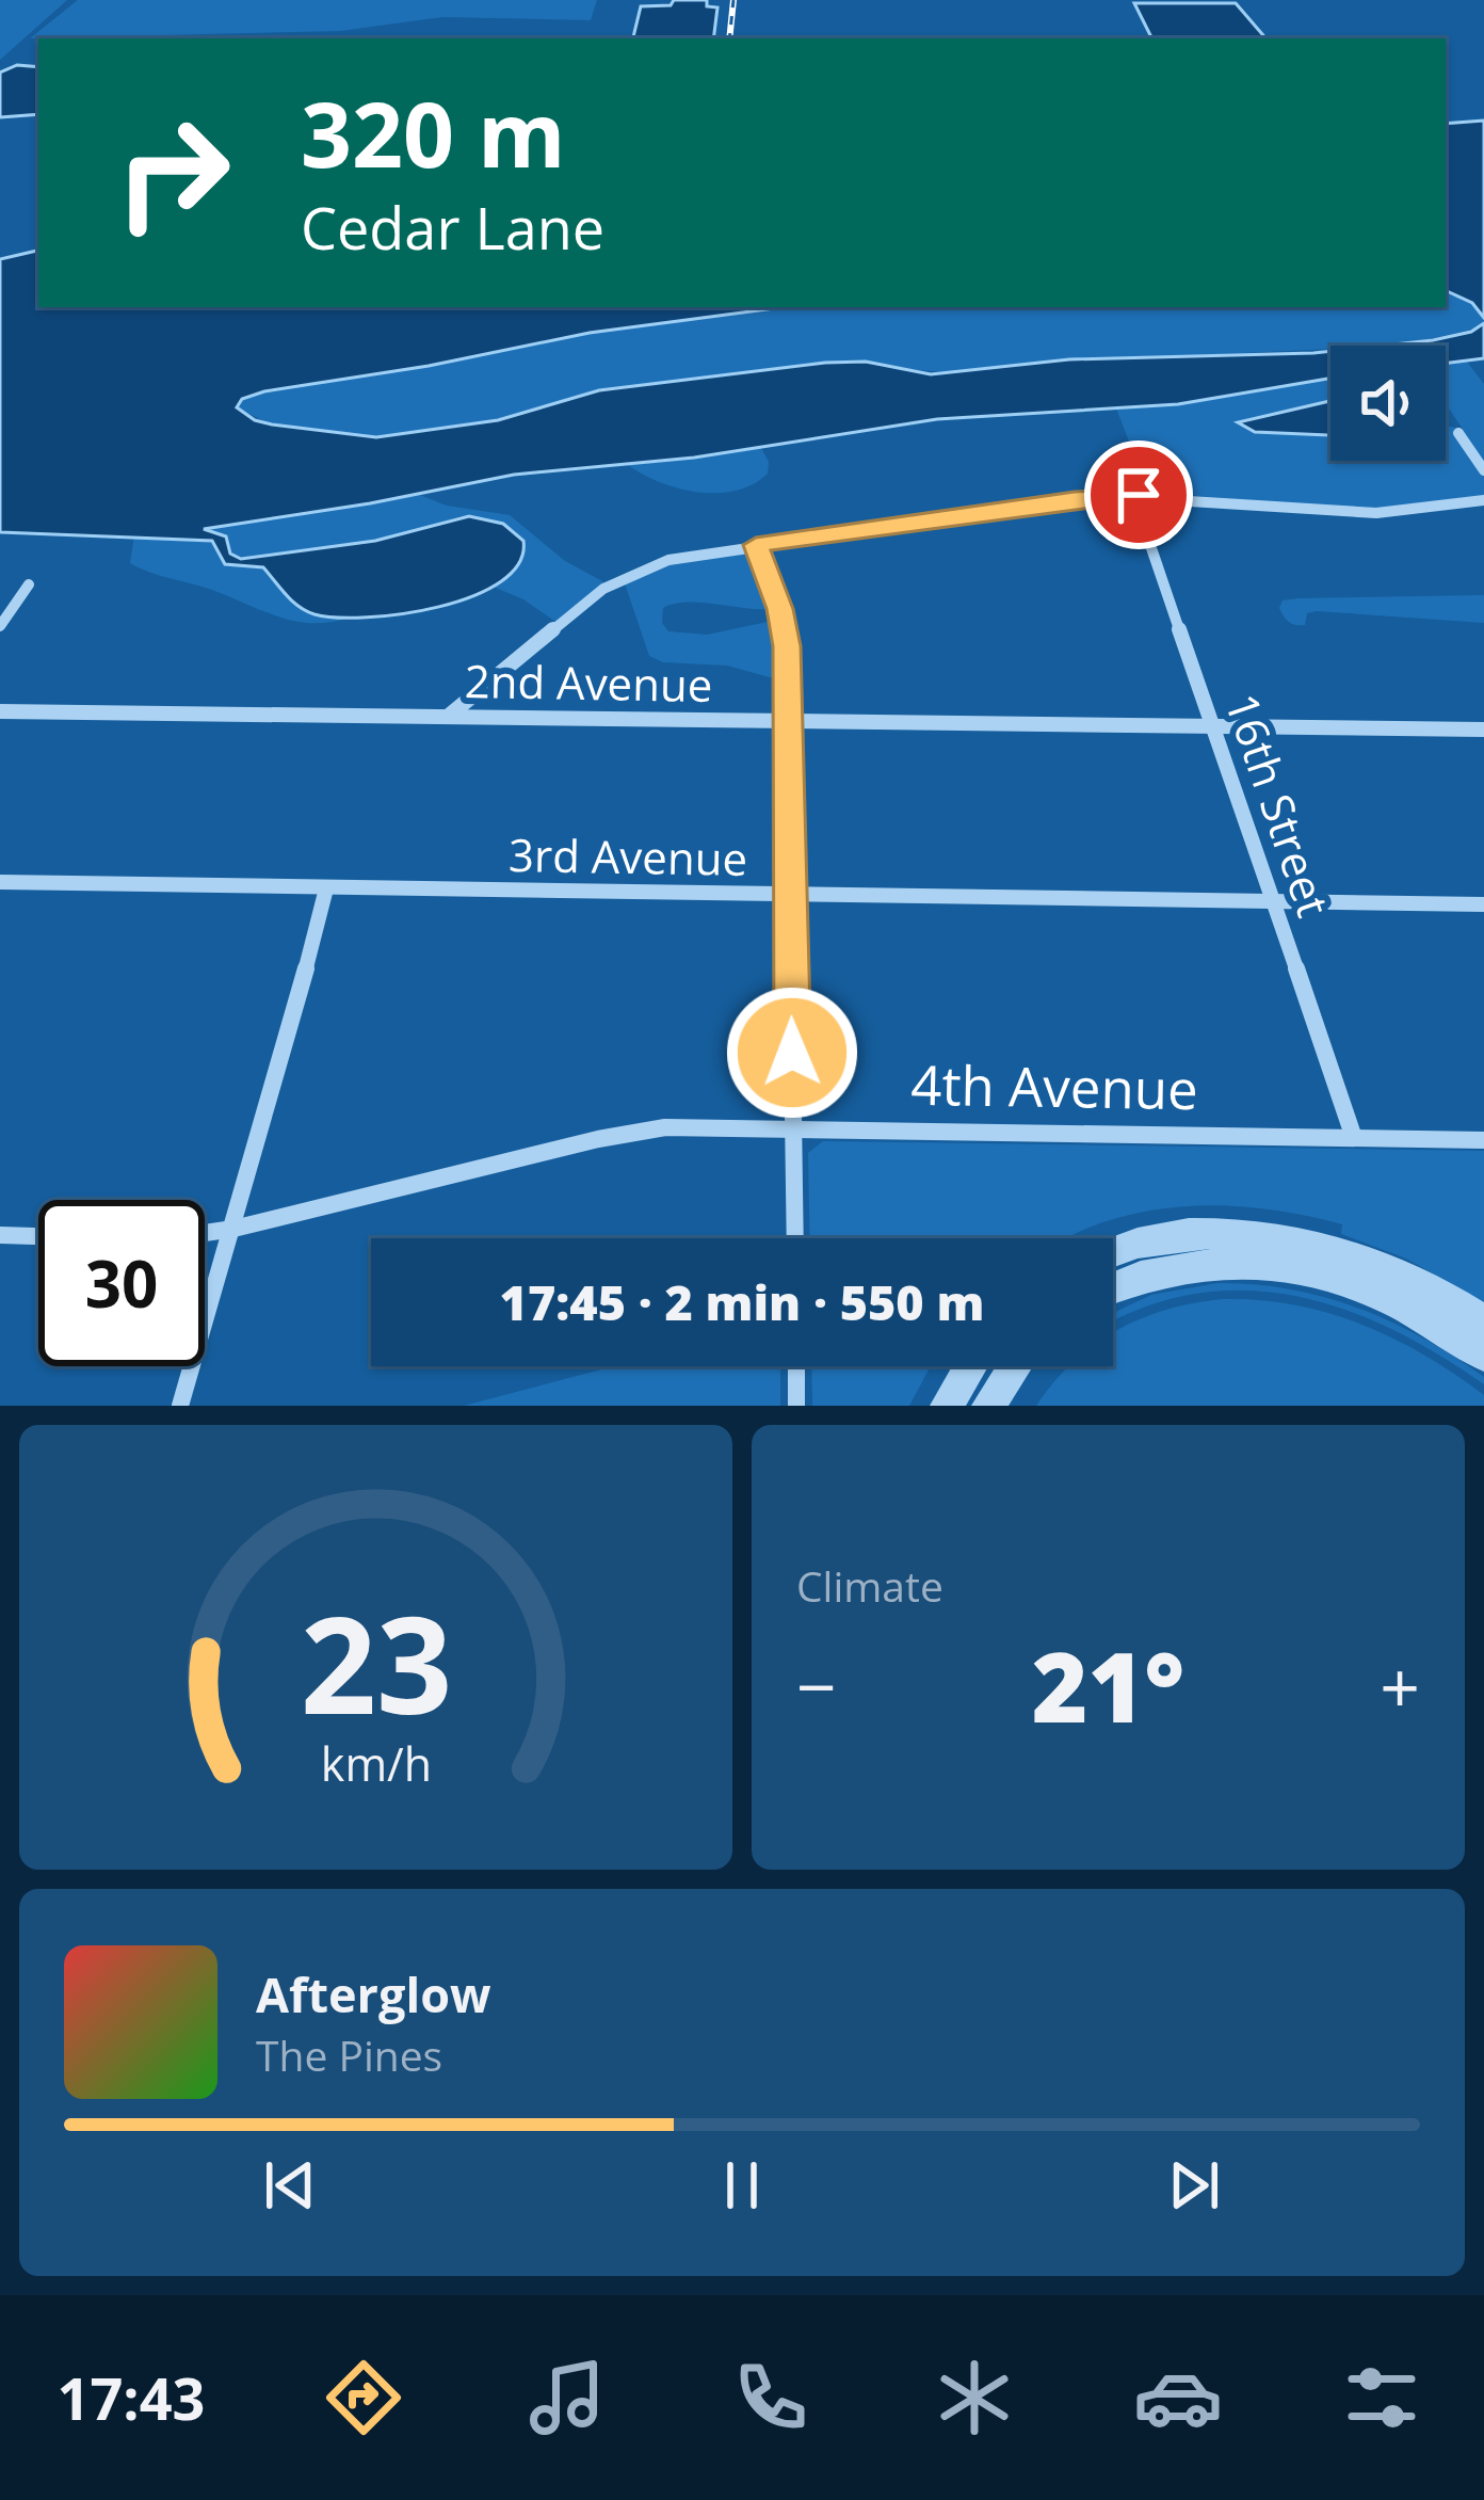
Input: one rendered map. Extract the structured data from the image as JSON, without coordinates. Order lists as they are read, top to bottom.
{
  "streets": {
    "street": [
      "2nd Avenue",
      "16th Street",
      "3rd Avenue",
      "4th Avenue"
    ]
  },
  "crossings": [
    ["2nd Avenue", "16th Street"],
    ["16th Street", "3rd Avenue"],
    ["16th Street", "4th Avenue"]
  ],
  "page": {
    "turn": ["320 m", "Cedar Lane"],
    "limit": "30",
    "trip": "17:45 · 2 min · 550 m",
    "tile": "Climate",
    "heat": ["−", "21°", "+"],
    "song": ["Afterglow", "The Pines"],
    "tabs": "17:43",
    "gauge": ["23", "km/h"]
  }
}
